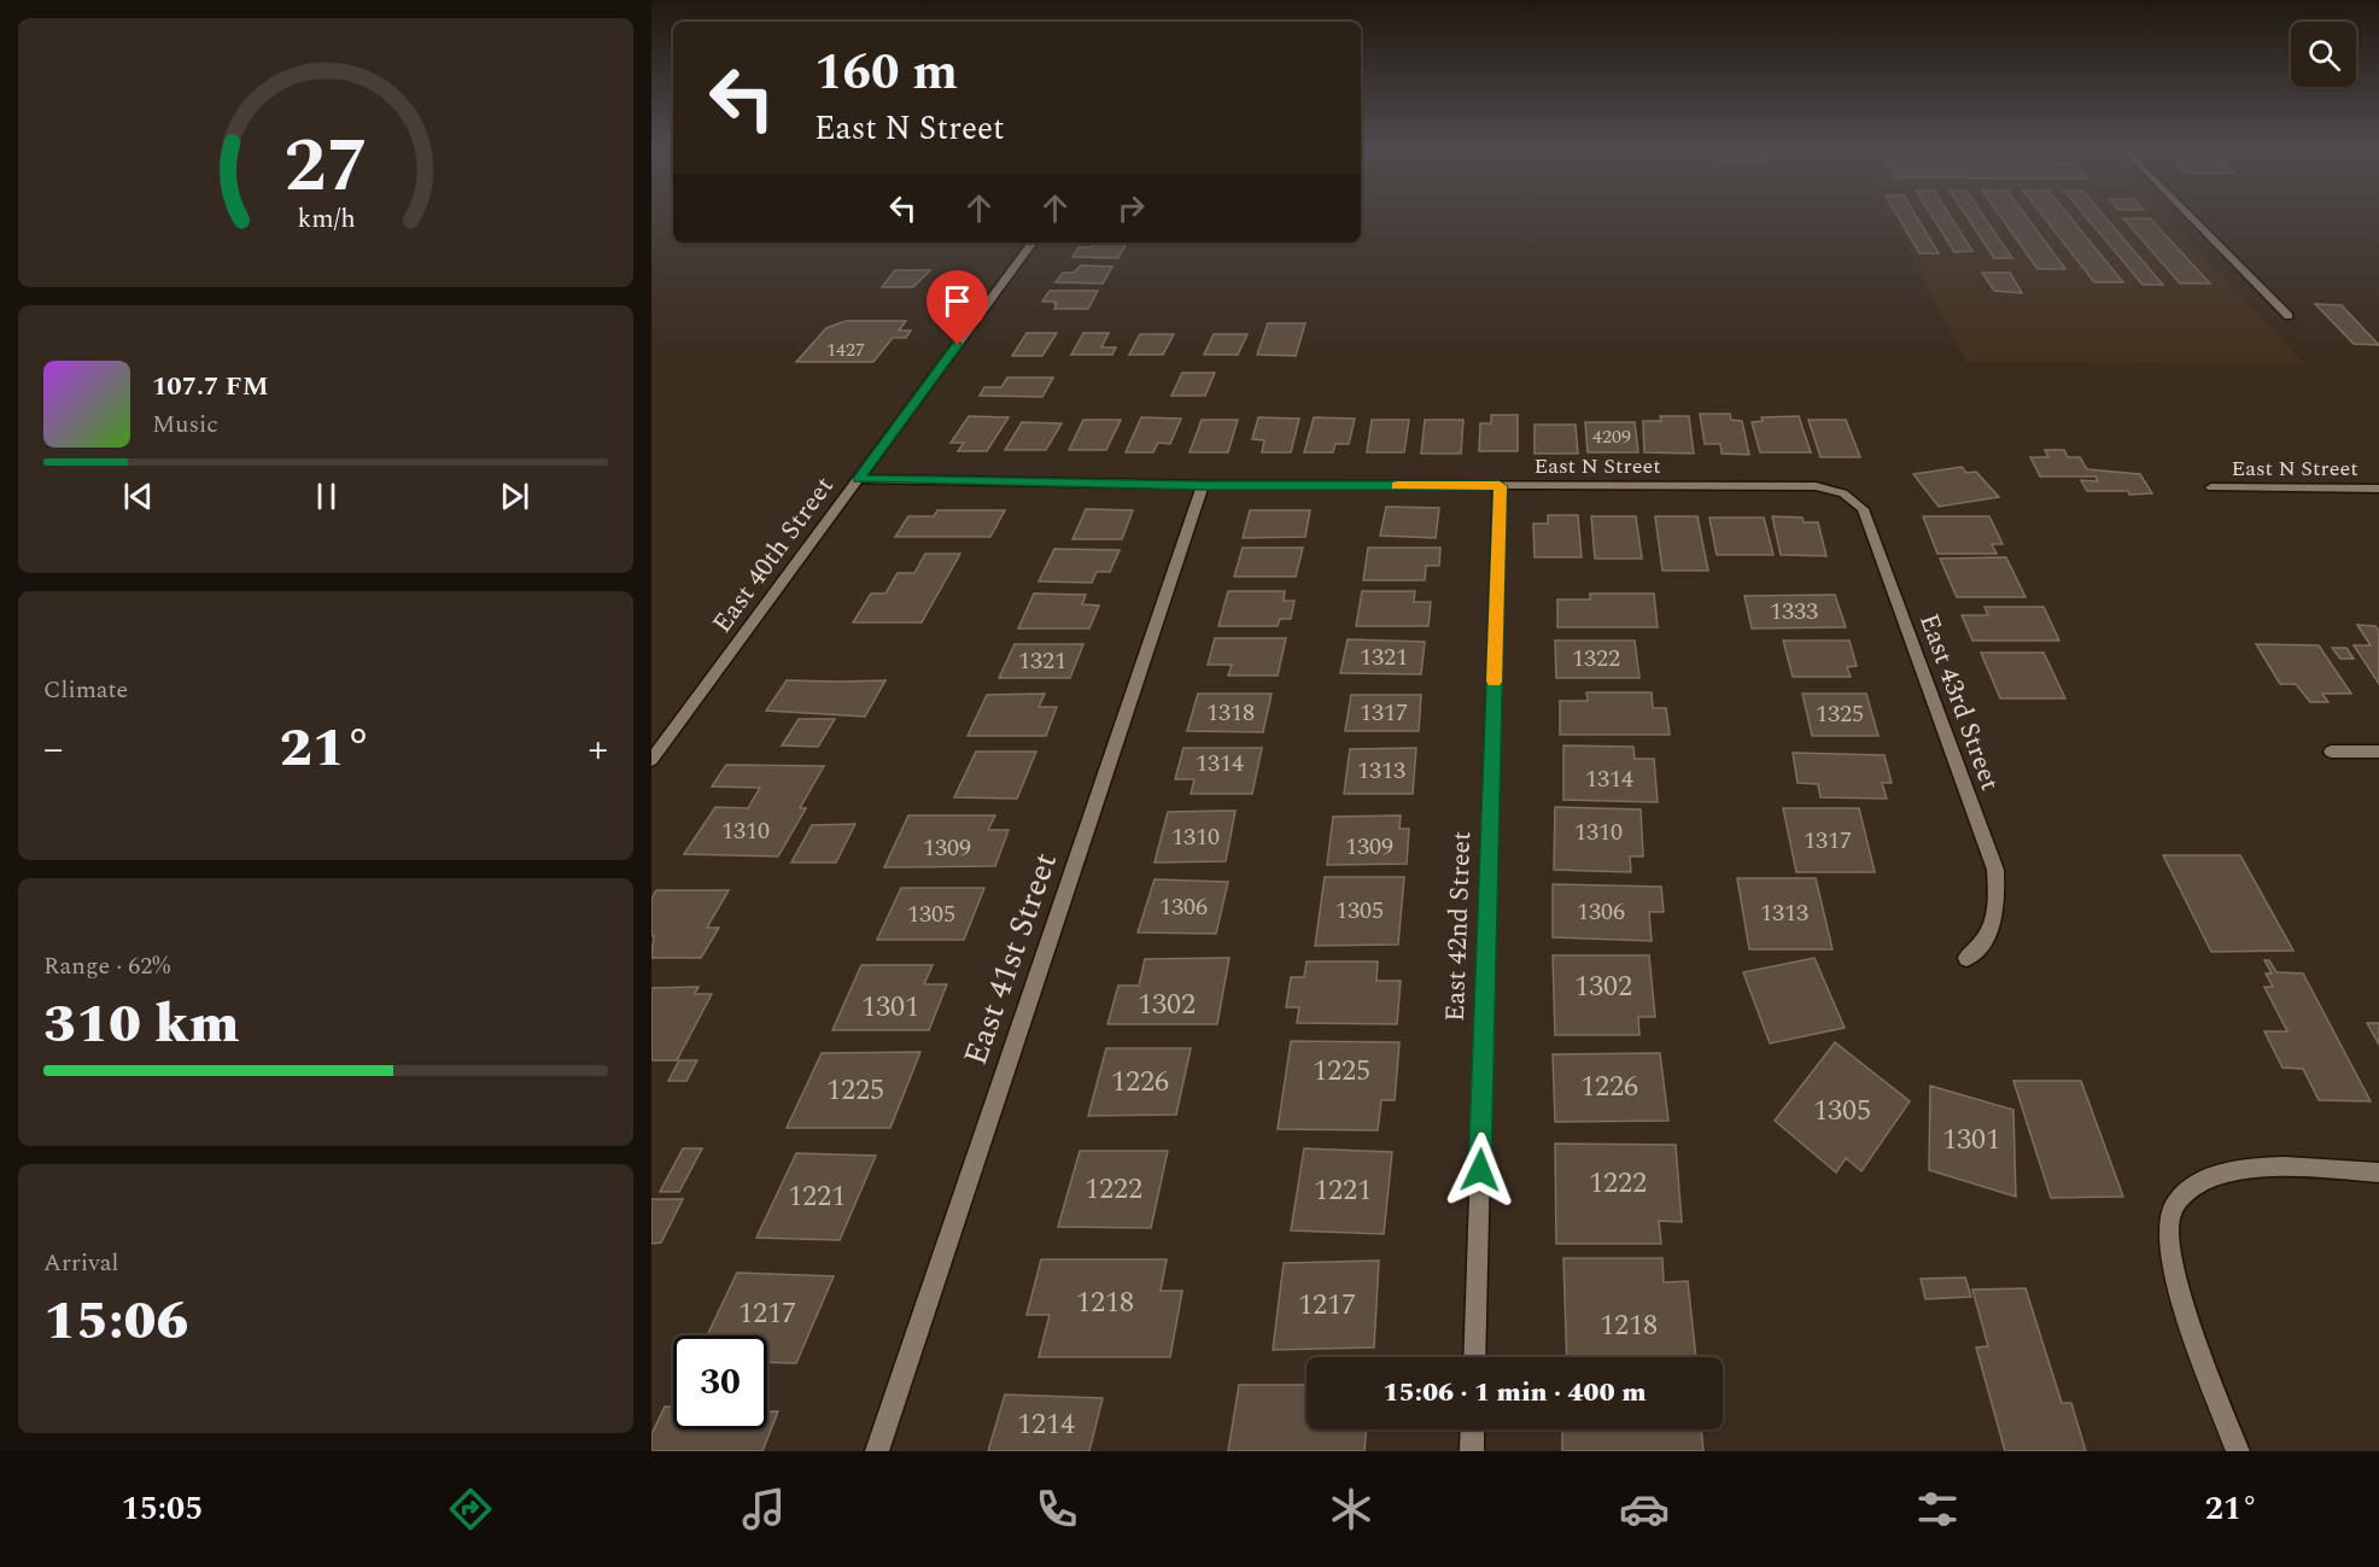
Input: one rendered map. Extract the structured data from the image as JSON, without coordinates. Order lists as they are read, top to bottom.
{
  "streets": {
    "street": [
      "East N Street",
      "East 40th Street",
      "East 43rd Street",
      "East 42nd Street",
      "East 41st Street"
    ]
  },
  "crossings": [
    ["East N Street", "East 40th Street"],
    ["East N Street", "East 43rd Street"],
    ["East N Street", "East 42nd Street"],
    ["East N Street", "East 41st Street"]
  ],
  "house_numbers": [
    "1427",
    "4209",
    "1333",
    "1321",
    "1322",
    "1321",
    "1318",
    "1317",
    "1325",
    "1314",
    "1313",
    "1314",
    "1310",
    "1310",
    "1310",
    "1317",
    "1309",
    "1309",
    "1306",
    "1305",
    "1306",
    "1313",
    "1305",
    "1302",
    "1302",
    "1301",
    "1225",
    "1226",
    "1226",
    "1225",
    "1305",
    "1301",
    "1222",
    "1222",
    "1221",
    "1221",
    "1218",
    "1217",
    "1217",
    "1218",
    "1214"
  ],
  "page": {
    "turn": ["160 m", "East N Street"],
    "song": ["107.7 FM", "Music"],
    "tile": [
      "Climate",
      ["Range · 62%", "310 km"],
      ["Arrival", "15:06"]
    ],
    "heat": ["−", "21°", "+"],
    "limit": "30",
    "trip": "15:06 · 1 min · 400 m",
    "tabs": ["15:05", "21°"],
    "gauge": ["27", "km/h"]
  }
}
